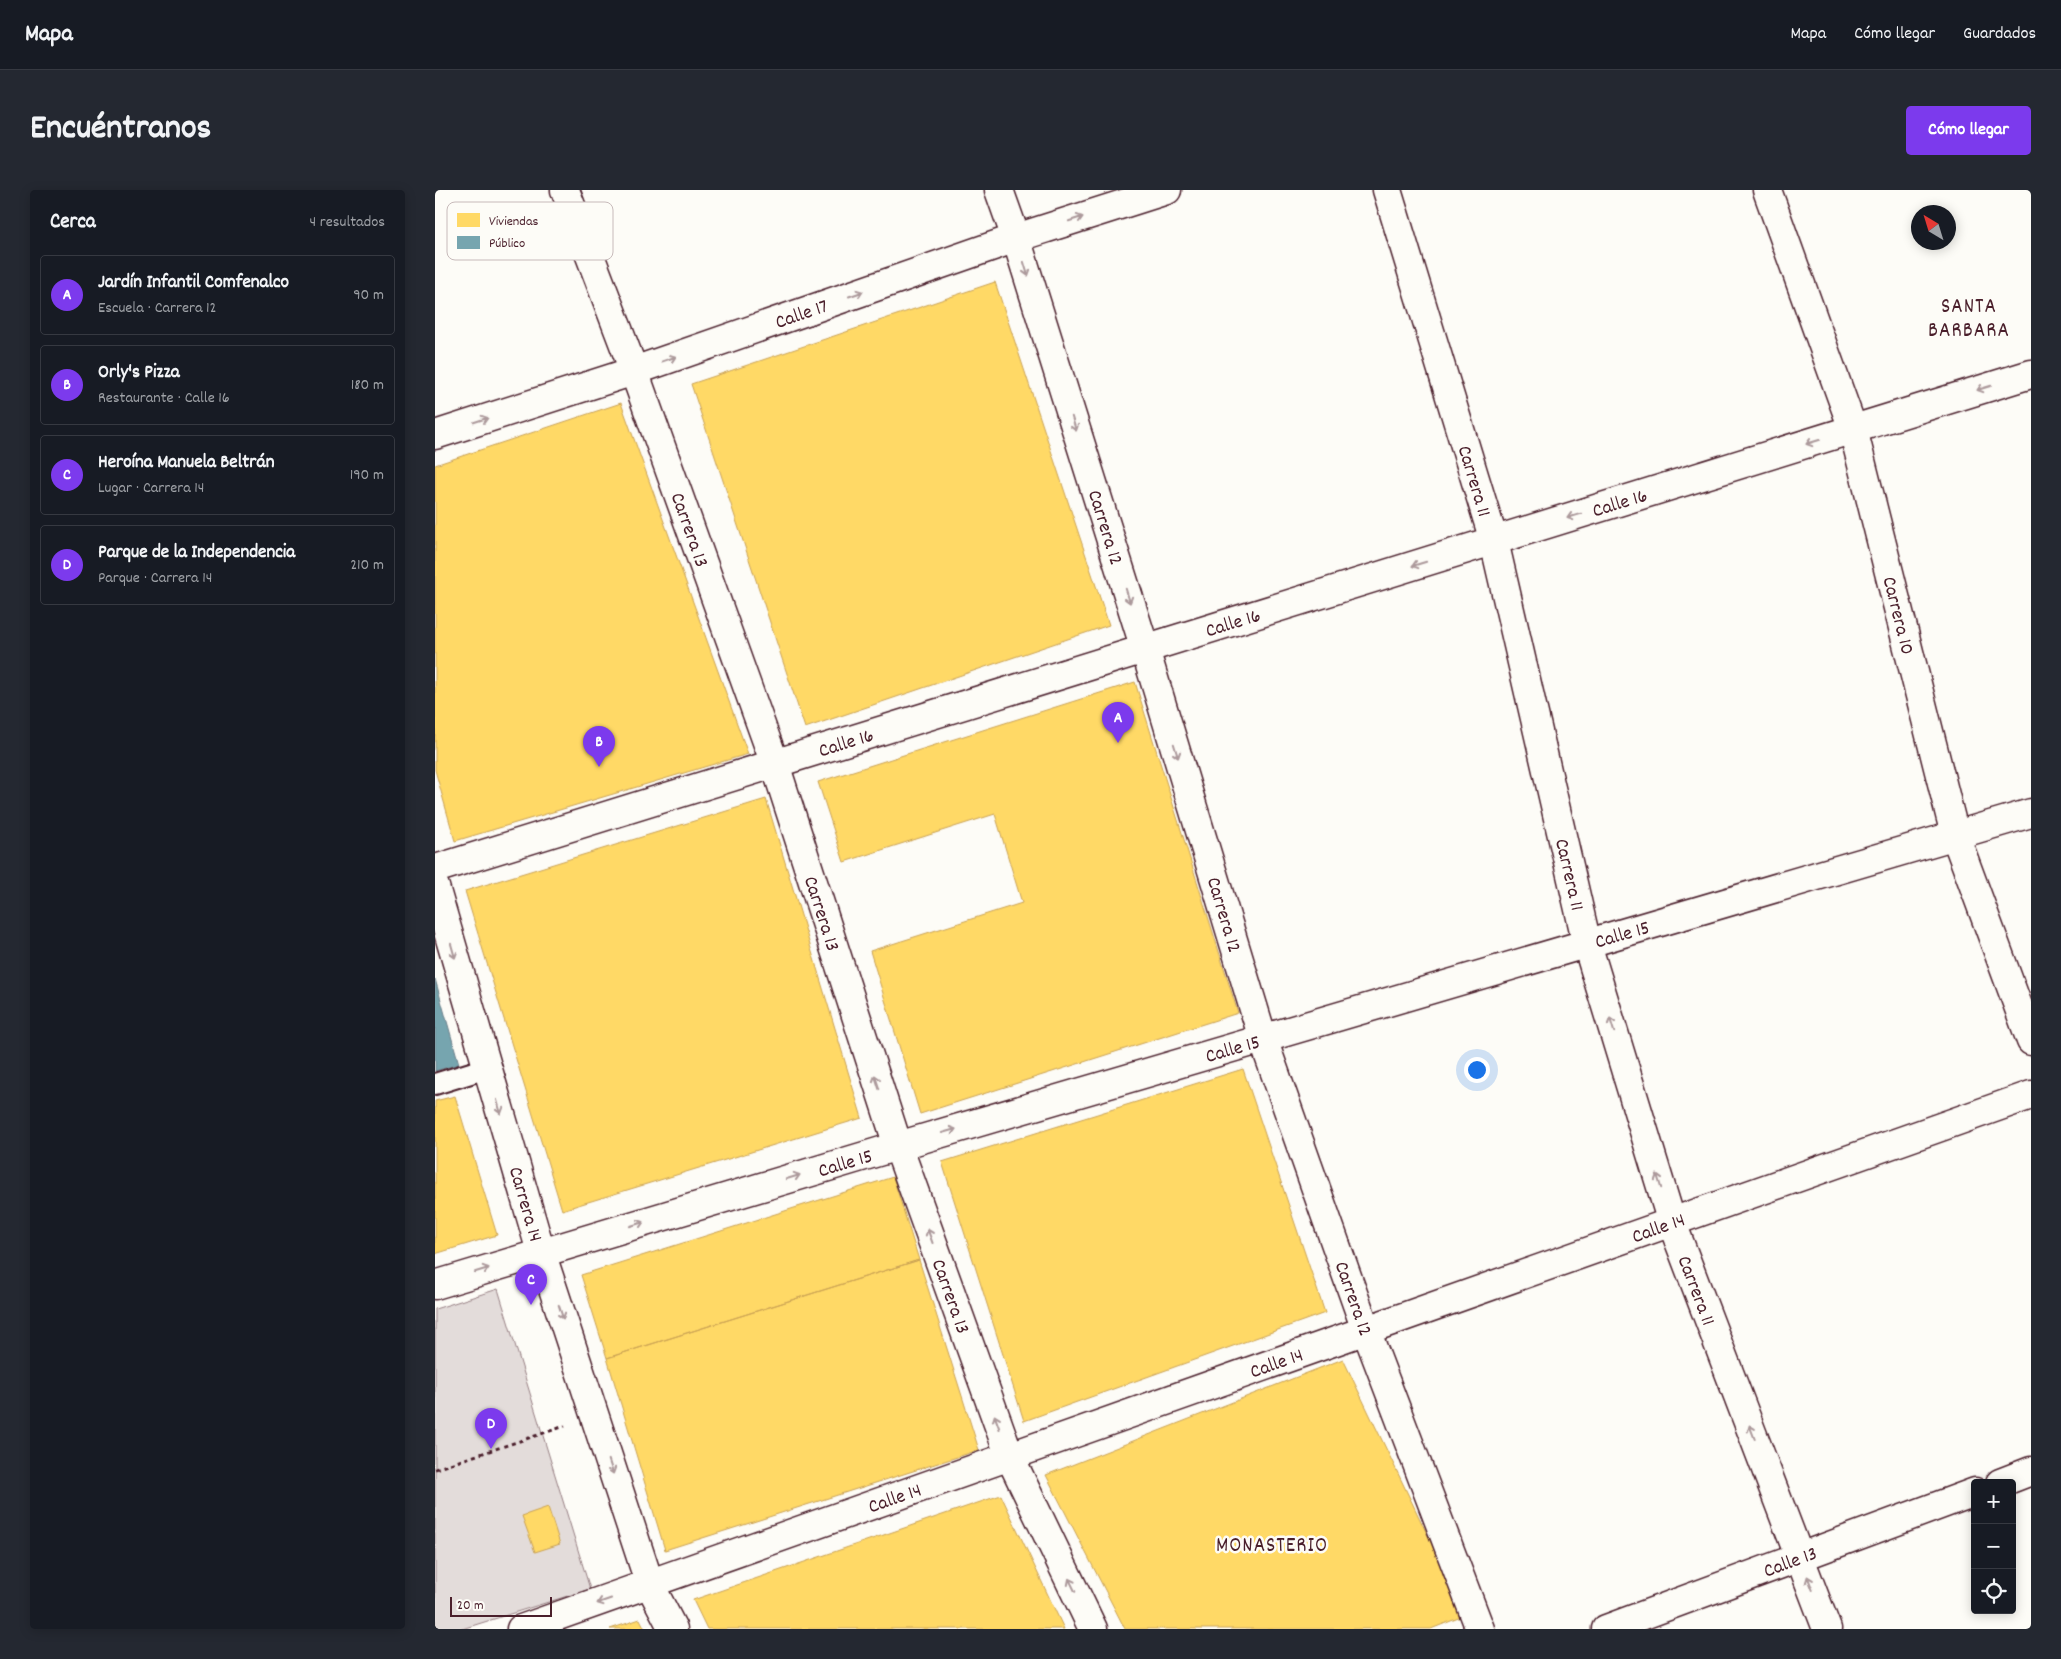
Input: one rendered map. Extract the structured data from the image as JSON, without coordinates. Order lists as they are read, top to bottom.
{
  "streets": {
    "street": [
      "Calle 17",
      "Carrera 11",
      "Calle 16",
      "Carrera 12",
      "Carrera 13",
      "Carrera 10",
      "Calle 15",
      "Carrera 14",
      "Calle 14",
      "Calle 13"
    ]
  },
  "crossings": [
    ["Calle 17", "Carrera 12"],
    ["Calle 17", "Carrera 13"],
    ["Carrera 11", "Calle 16"],
    ["Carrera 11", "Calle 15"],
    ["Carrera 11", "Calle 14"],
    ["Carrera 11", "Calle 13"],
    ["Calle 16", "Carrera 12"],
    ["Calle 16", "Carrera 13"],
    ["Calle 16", "Carrera 10"],
    ["Carrera 12", "Calle 15"],
    ["Carrera 12", "Calle 14"],
    ["Carrera 13", "Calle 15"],
    ["Carrera 13", "Calle 14"],
    ["Carrera 10", "Calle 15"],
    ["Calle 15", "Carrera 14"],
    ["Carrera 14", "Calle 14"]
  ],
  "one_way": [
    "Calle 17",
    "Carrera 11",
    "Calle 16",
    "Carrera 12",
    "Carrera 13",
    "Calle 15",
    "Carrera 14"
  ],
  "districts": ["SANTA BARBARA", "MONASTERIO"],
  "legend": ["Viviendas", "Público"],
  "scale_bar": "20 m",
  "north": "top left",
  "page": {
    "header": "Mapa",
    "nav": ["Mapa", "Cómo llegar", "Guardados"],
    "title": "Encuéntranos",
    "buttons": "Cómo llegar",
    "heading": ["Cerca", "4 resultados"],
    "list": [
      {
        "mark": "A",
        "name": "Jardín Infantil Comfenalco",
        "note": "Escuela · Carrera 12",
        "value": "90 m"
      },
      {
        "mark": "B",
        "name": "Orly's Pizza",
        "note": "Restaurante · Calle 16",
        "value": "180 m"
      },
      {
        "mark": "C",
        "name": "Heroína Manuela Beltrán",
        "note": "Lugar · Carrera 14",
        "value": "190 m"
      },
      {
        "mark": "D",
        "name": "Parque de la Independencia",
        "note": "Parque · Carrera 14",
        "value": "210 m"
      }
    ],
    "pins": [
      "A",
      "B",
      "C",
      "D"
    ],
    "map_buttons": ["+", "−"],
    "scale": "20 m"
  }
}
